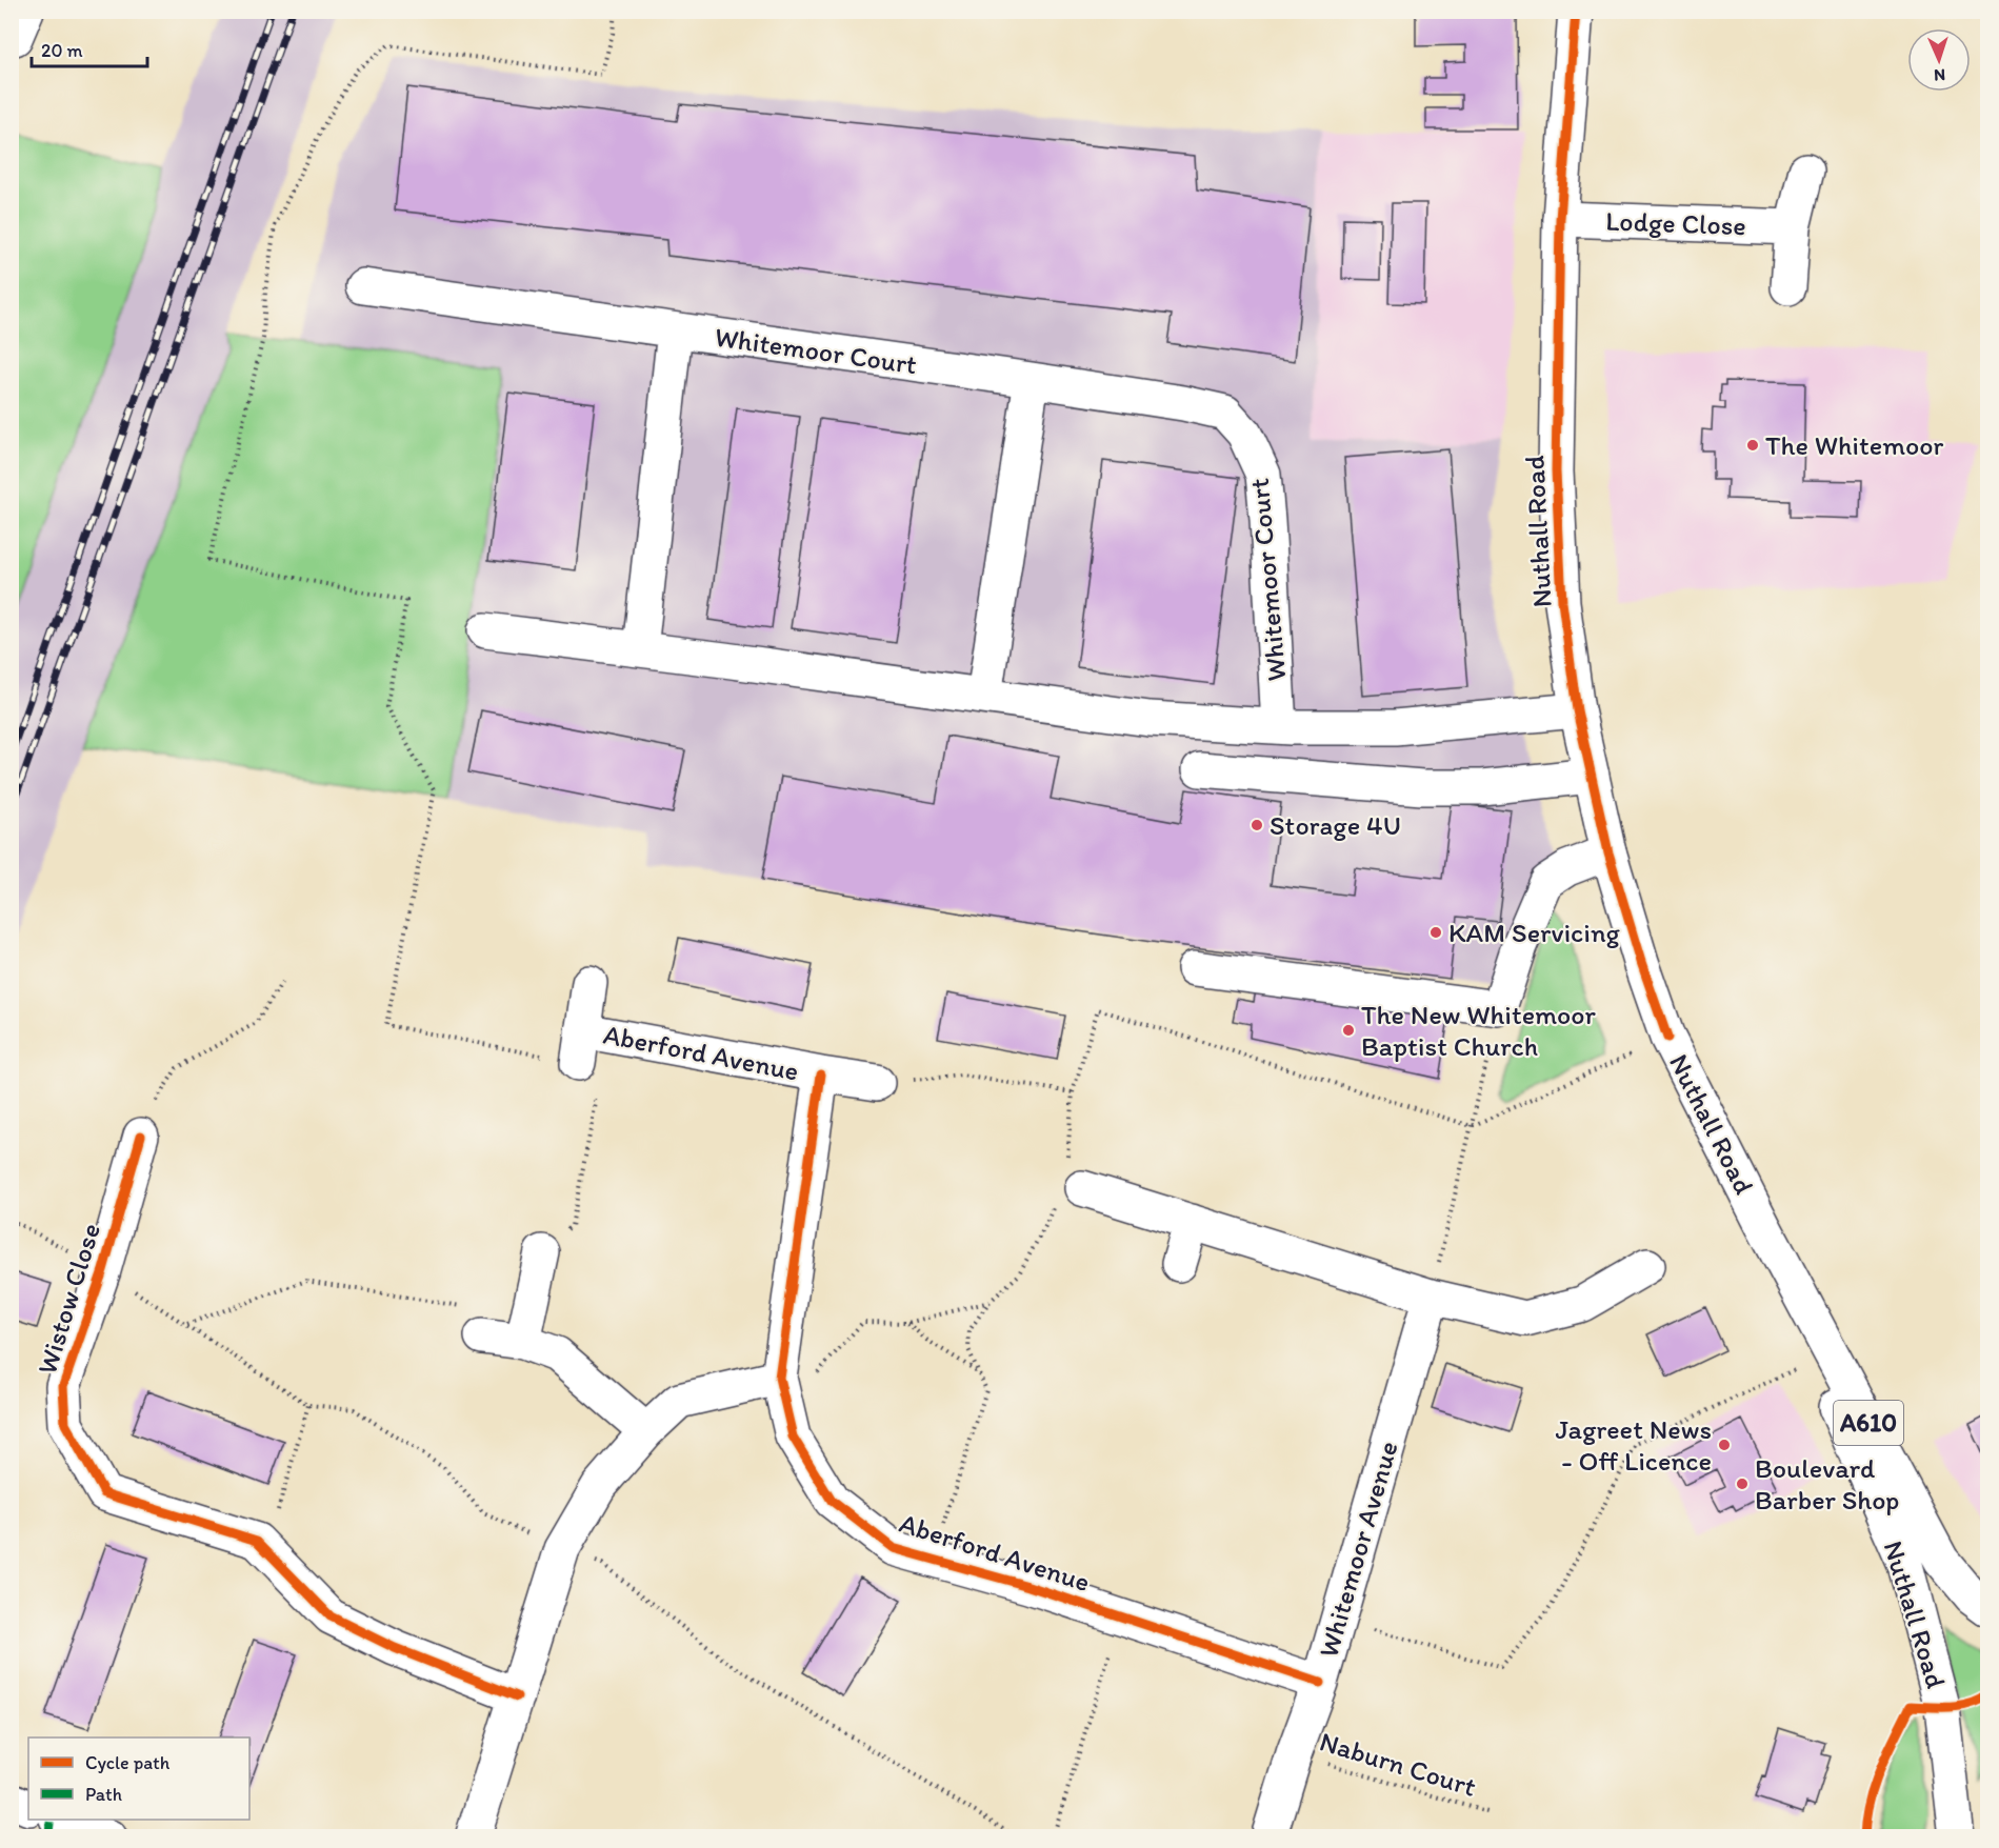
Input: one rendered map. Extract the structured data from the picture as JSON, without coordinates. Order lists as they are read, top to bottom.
{
  "streets": {
    "street": [
      "Lodge Close",
      "Whitemoor Court",
      "Nuthall Road",
      "Aberford Avenue",
      "Wistow Close",
      "A610",
      "Whitemoor Avenue"
    ],
    "path": ["Naburn Court"]
  },
  "crossings": [
    ["Lodge Close", "Nuthall Road"],
    ["Aberford Avenue", "Whitemoor Avenue"],
    ["Whitemoor Avenue", "Naburn Court"]
  ],
  "places": [
    "The Whitemoor",
    "Storage 4U",
    "KAM Servicing",
    "The New Whitemoor Baptist Church",
    "Jagreet News - Off Licence",
    "Boulevard Barber Shop"
  ],
  "legend": ["Cycle path", "Path"],
  "scale_bar": "20 m",
  "north": "bottom"
}
